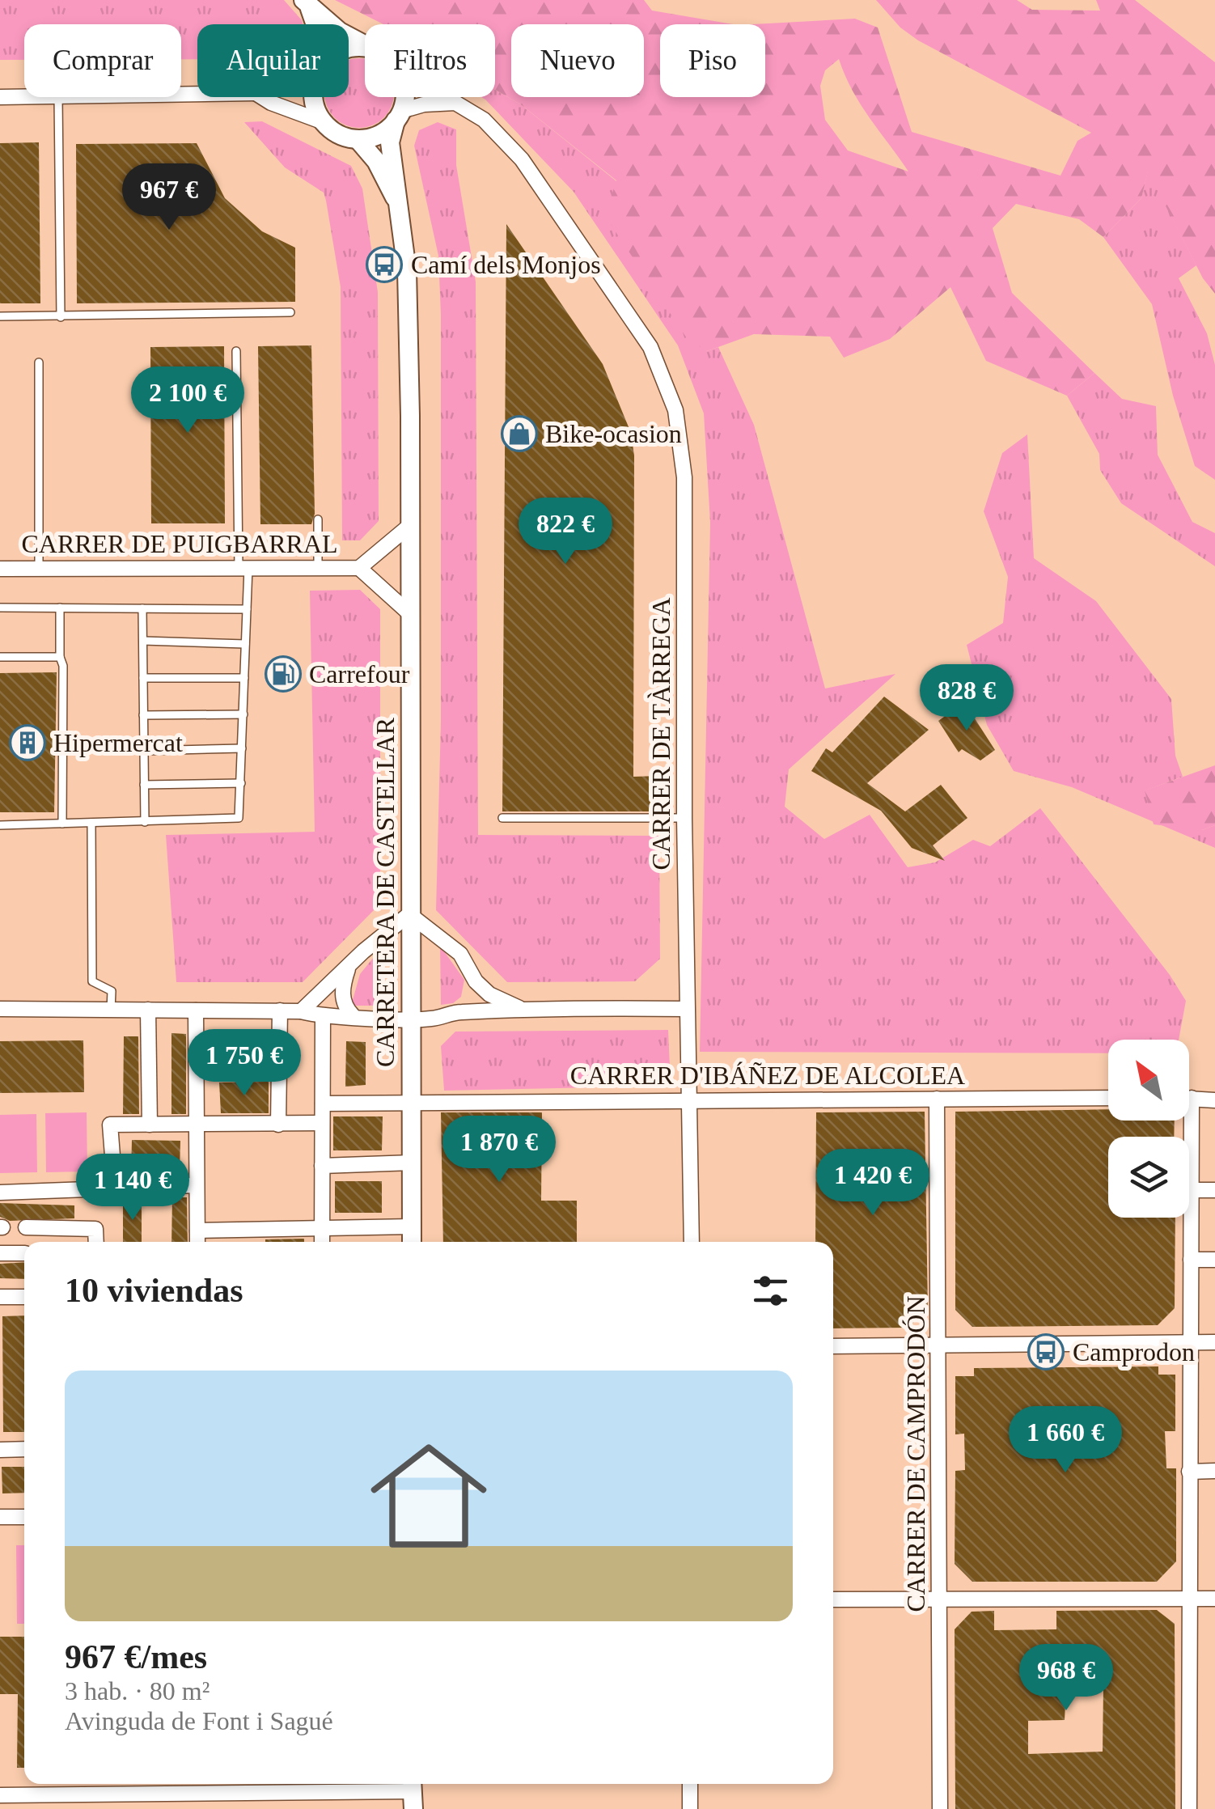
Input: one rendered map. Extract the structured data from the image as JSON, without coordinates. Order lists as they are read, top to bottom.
{
  "streets": {
    "street": [
      "CARRER DE PUIGBARRAL",
      "CARRER DE TÀRREGA",
      "CARRETERA DE CASTELLAR",
      "CARRER D'IBÁÑEZ DE ALCOLEA",
      "CARRER DE CAMPRODÓN"
    ]
  },
  "crossings": [
    ["CARRER DE PUIGBARRAL", "CARRETERA DE CASTELLAR"],
    ["CARRER DE TÀRREGA", "CARRER D'IBÁÑEZ DE ALCOLEA"],
    ["CARRETERA DE CASTELLAR", "CARRER D'IBÁÑEZ DE ALCOLEA"],
    ["CARRER D'IBÁÑEZ DE ALCOLEA", "CARRER DE CAMPRODÓN"]
  ],
  "places": {
    "bus stop": ["Camí dels Monjos", "Camprodon"],
    "shop": ["Bike-ocasion"],
    "fuel station": ["Carrefour"],
    "building": ["Hipermercat"]
  },
  "north": "top left",
  "page": {
    "chip": [
      "Comprar",
      "Alquilar",
      "Filtros",
      "Nuevo",
      "Piso"
    ],
    "price": [
      "967 €",
      "2 100 €",
      "822 €",
      "828 €",
      "1 750 €",
      "1 870 €",
      "1 420 €",
      "1 140 €",
      "1 660 €",
      "968 €"
    ],
    "heading": "10 viviendas",
    "list": [
      {
        "name": "967 €/mes",
        "note": "3 hab. · 80 m² · Avinguda de Font i Sagué"
      }
    ]
  }
}
